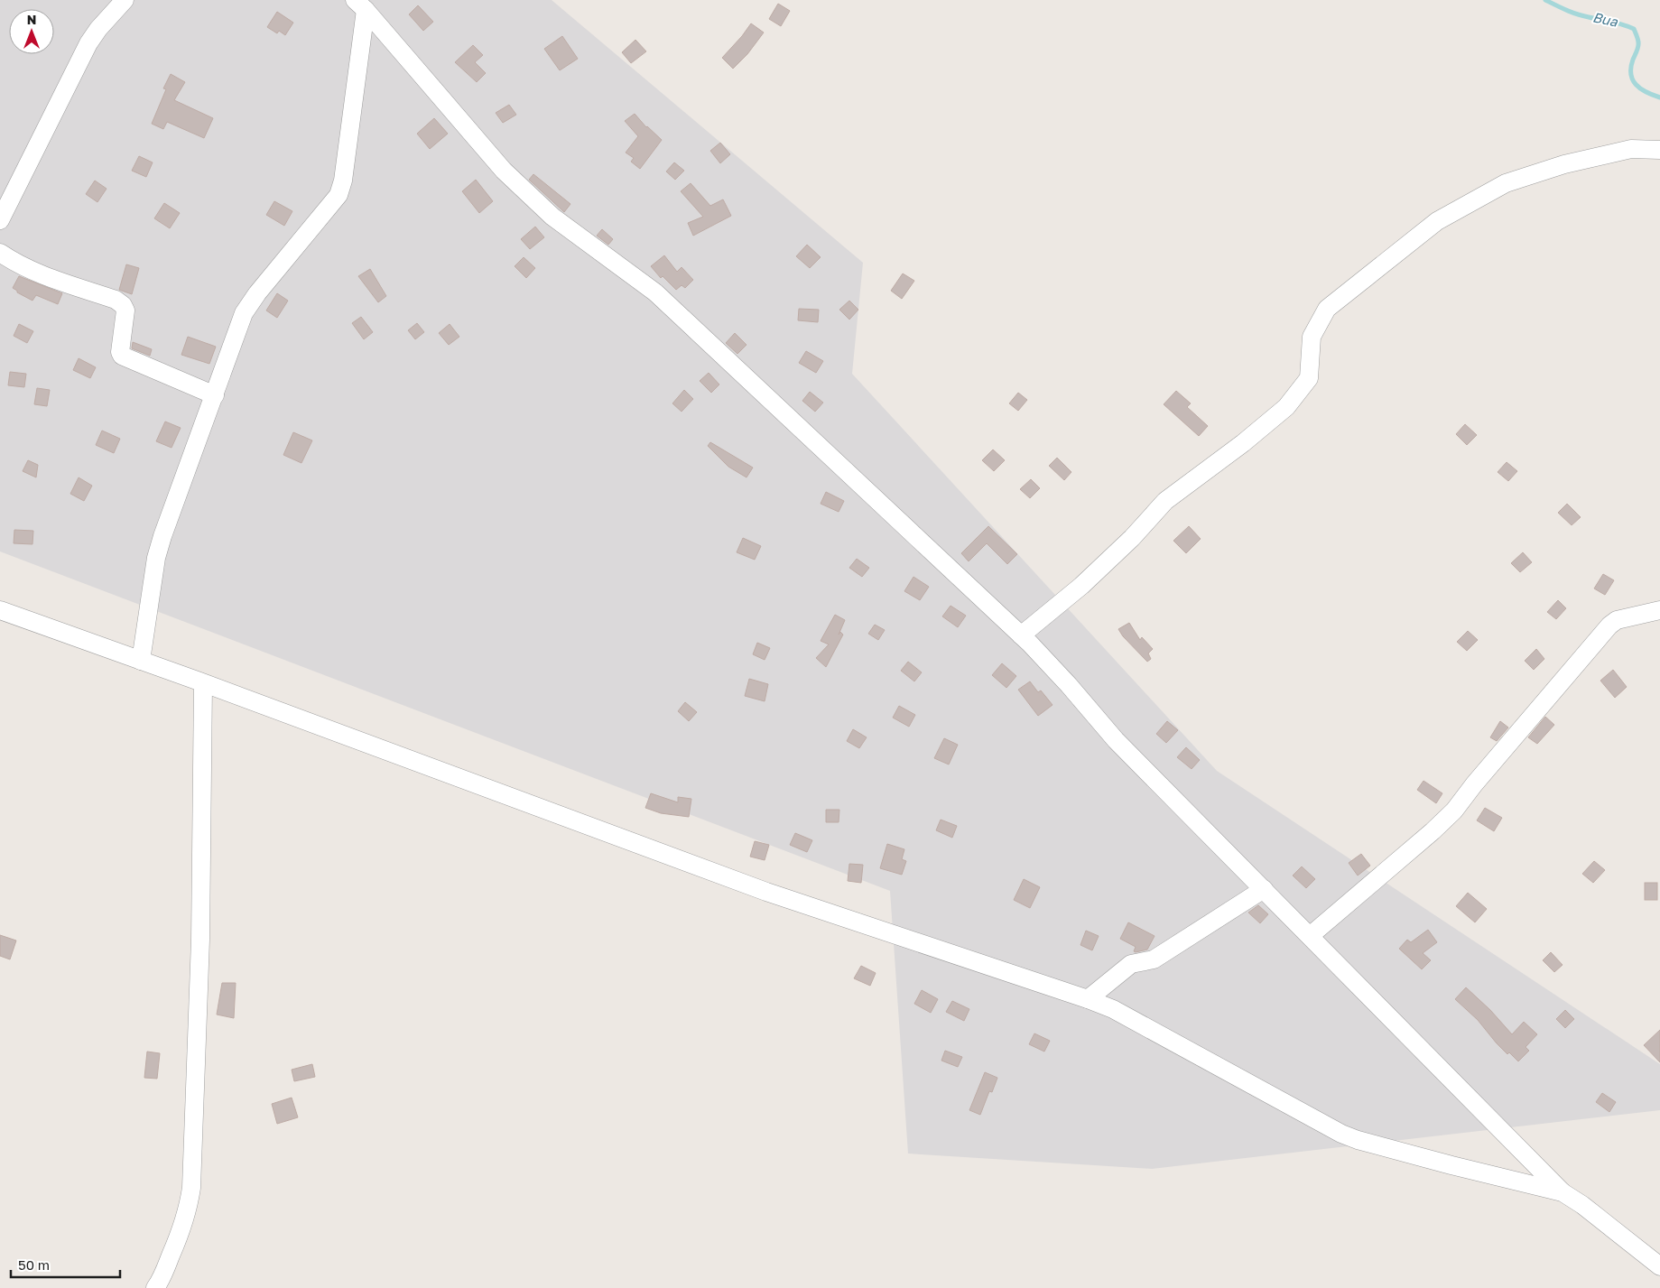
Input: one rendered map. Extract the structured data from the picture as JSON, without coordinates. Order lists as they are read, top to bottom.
{
  "water": ["Bua"],
  "scale_bar": "50 m",
  "north": "top"
}
